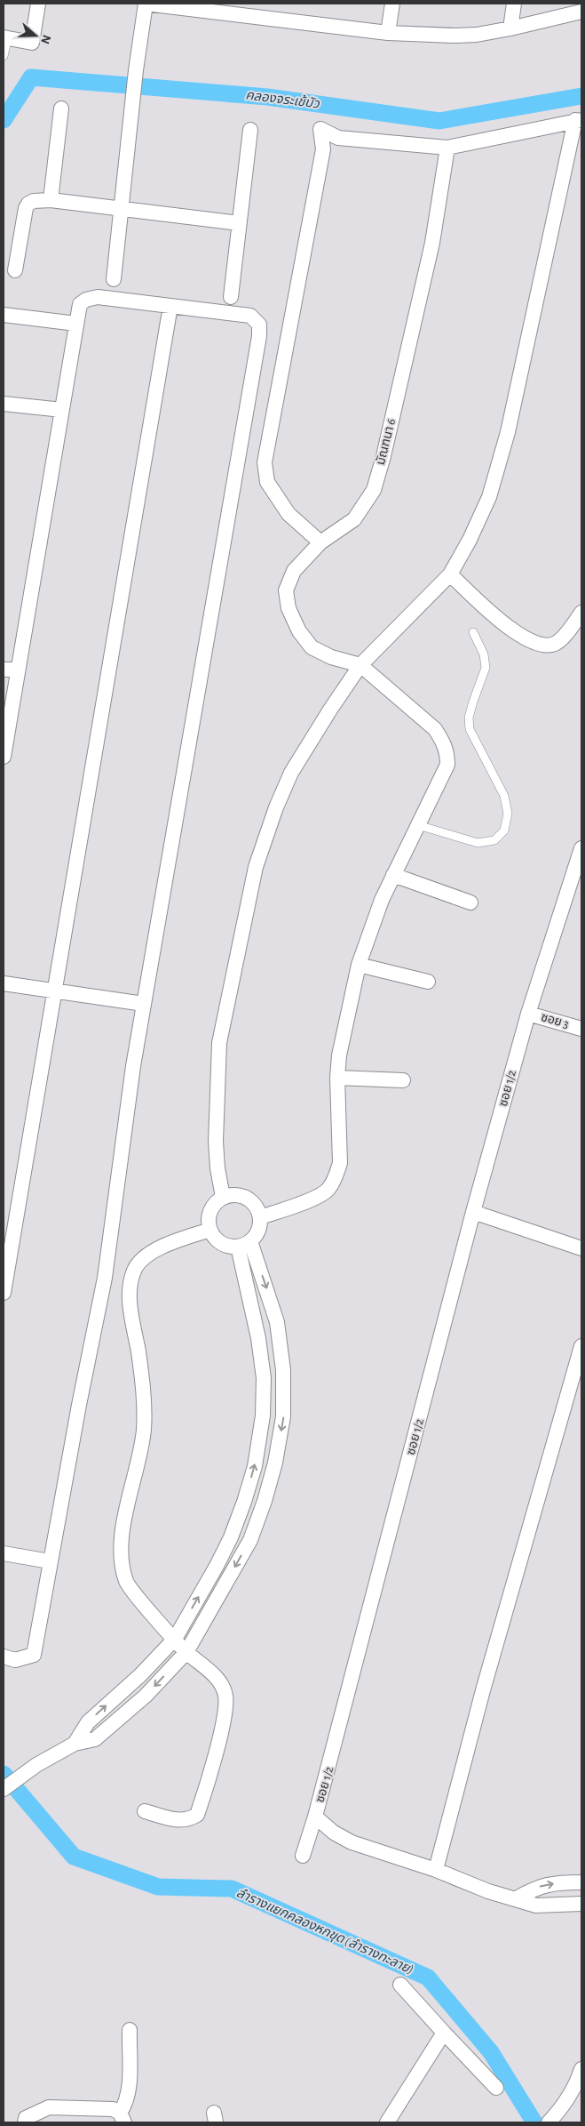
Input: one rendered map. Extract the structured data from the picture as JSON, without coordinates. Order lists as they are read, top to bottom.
{
  "streets": {
    "street": ["มัณฑนา 6", "ซอย 3", "ซอย 1/2"]
  },
  "crossings": [
    ["ซอย 3", "ซอย 1/2"]
  ],
  "water": ["คลองจระเข้บัว", "ลำรางแยกคลองหกขุด (ลำรางทะลาย)"],
  "north": "right"
}
